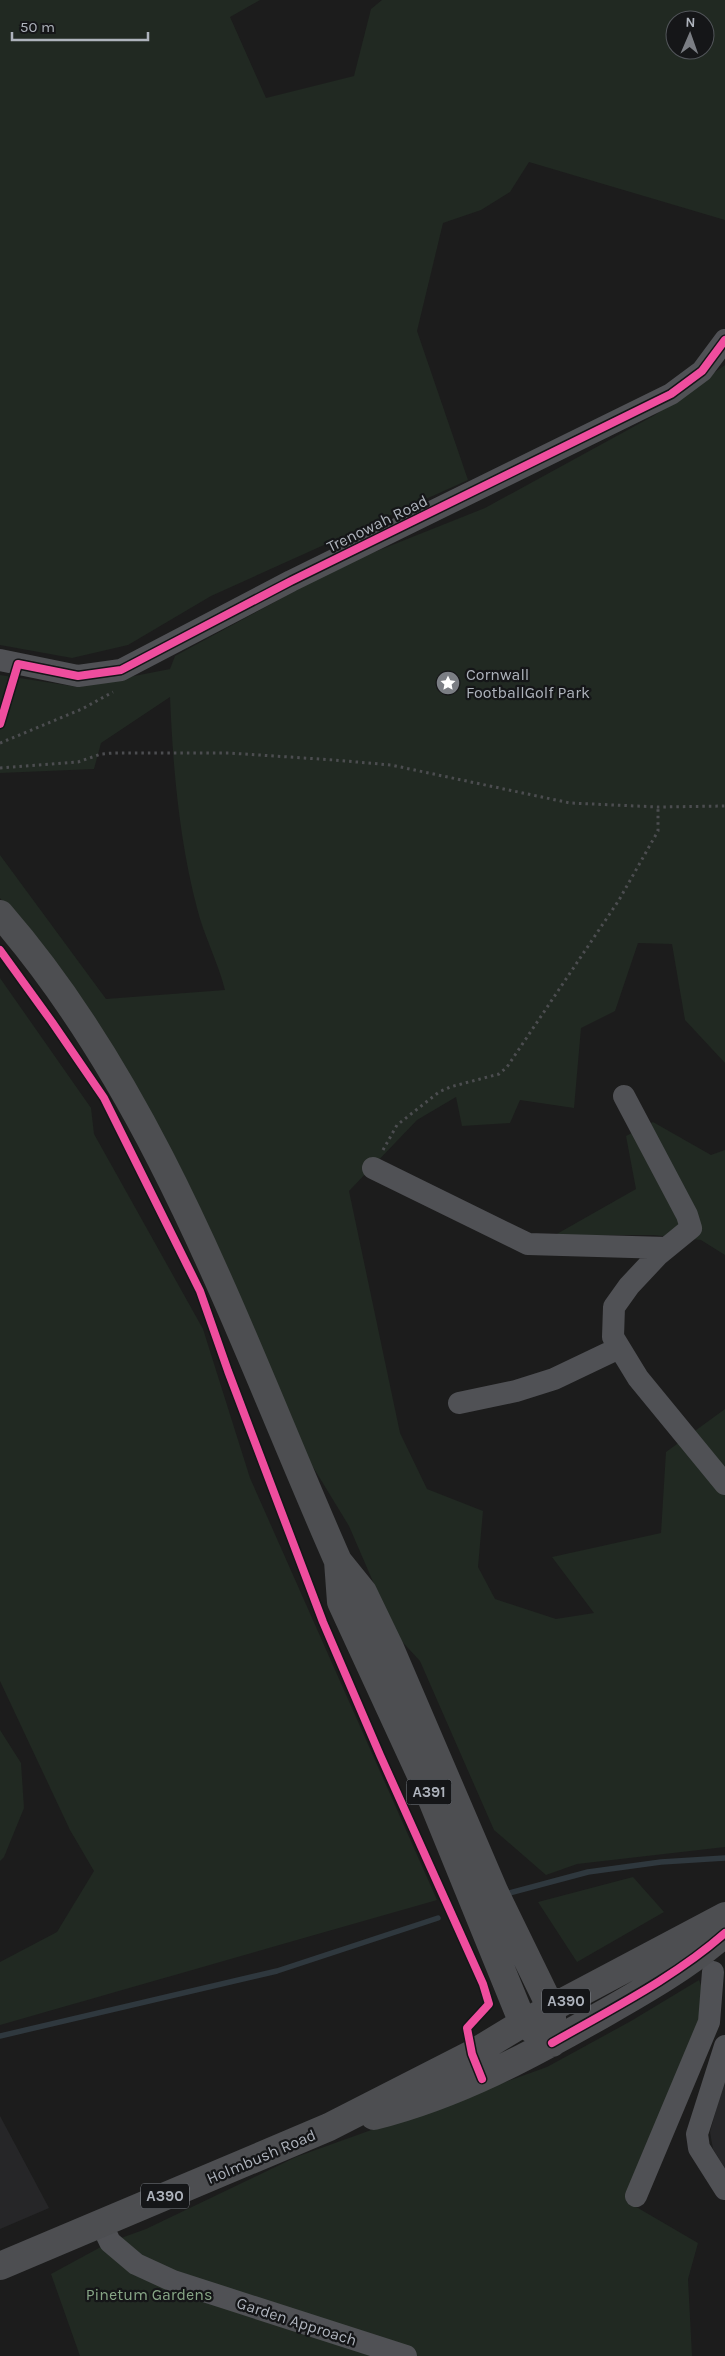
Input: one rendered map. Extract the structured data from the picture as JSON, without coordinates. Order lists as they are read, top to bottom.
{
  "streets": {
    "highway": ["A391", "A390", "Holmbush Road"],
    "street": ["Trenowah Road", "Garden Approach"]
  },
  "crossings": [
    ["A391", "A390"],
    ["A390", "Holmbush Road"],
    ["Holmbush Road", "Garden Approach"]
  ],
  "parks": ["Pinetum Gardens"],
  "places": {
    "place": ["Cornwall FootballGolf Park"]
  },
  "scale_bar": "50 m",
  "north": "top"
}
